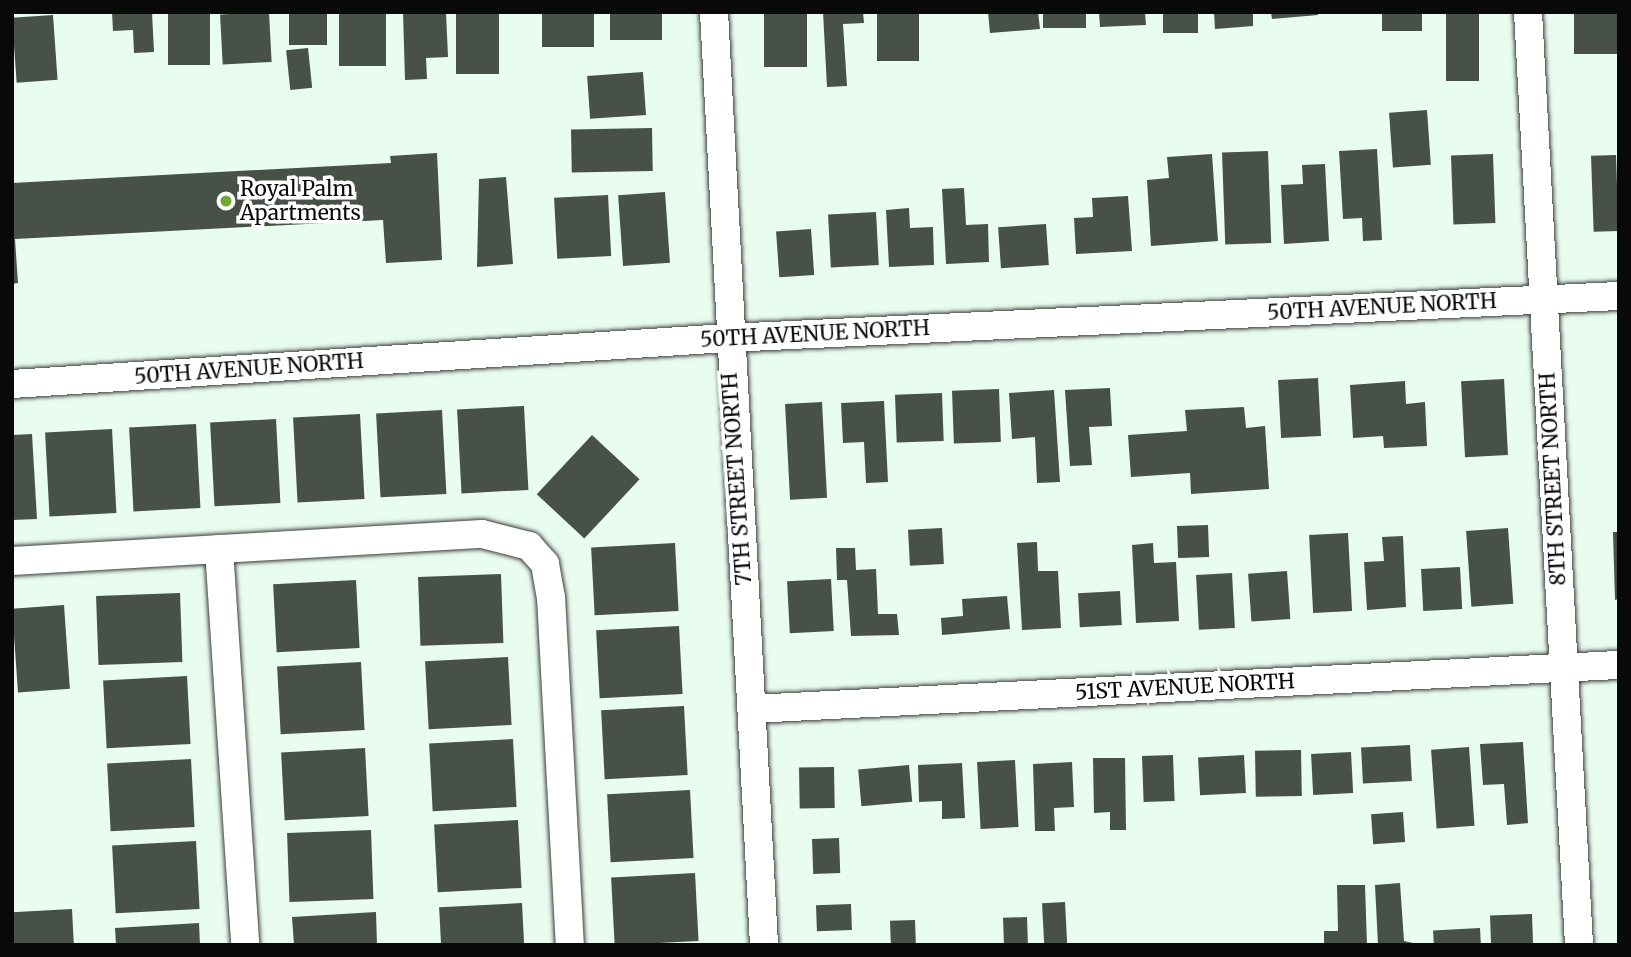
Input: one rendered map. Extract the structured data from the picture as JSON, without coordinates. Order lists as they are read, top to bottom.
{
  "streets": {
    "street": [
      "50TH AVENUE NORTH",
      "7TH STREET NORTH",
      "8TH STREET NORTH",
      "51ST AVENUE NORTH"
    ]
  },
  "crossings": [
    ["50TH AVENUE NORTH", "7TH STREET NORTH"],
    ["50TH AVENUE NORTH", "8TH STREET NORTH"],
    ["7TH STREET NORTH", "51ST AVENUE NORTH"],
    ["8TH STREET NORTH", "51ST AVENUE NORTH"]
  ],
  "places": ["Royal Palm Apartments"]
}
